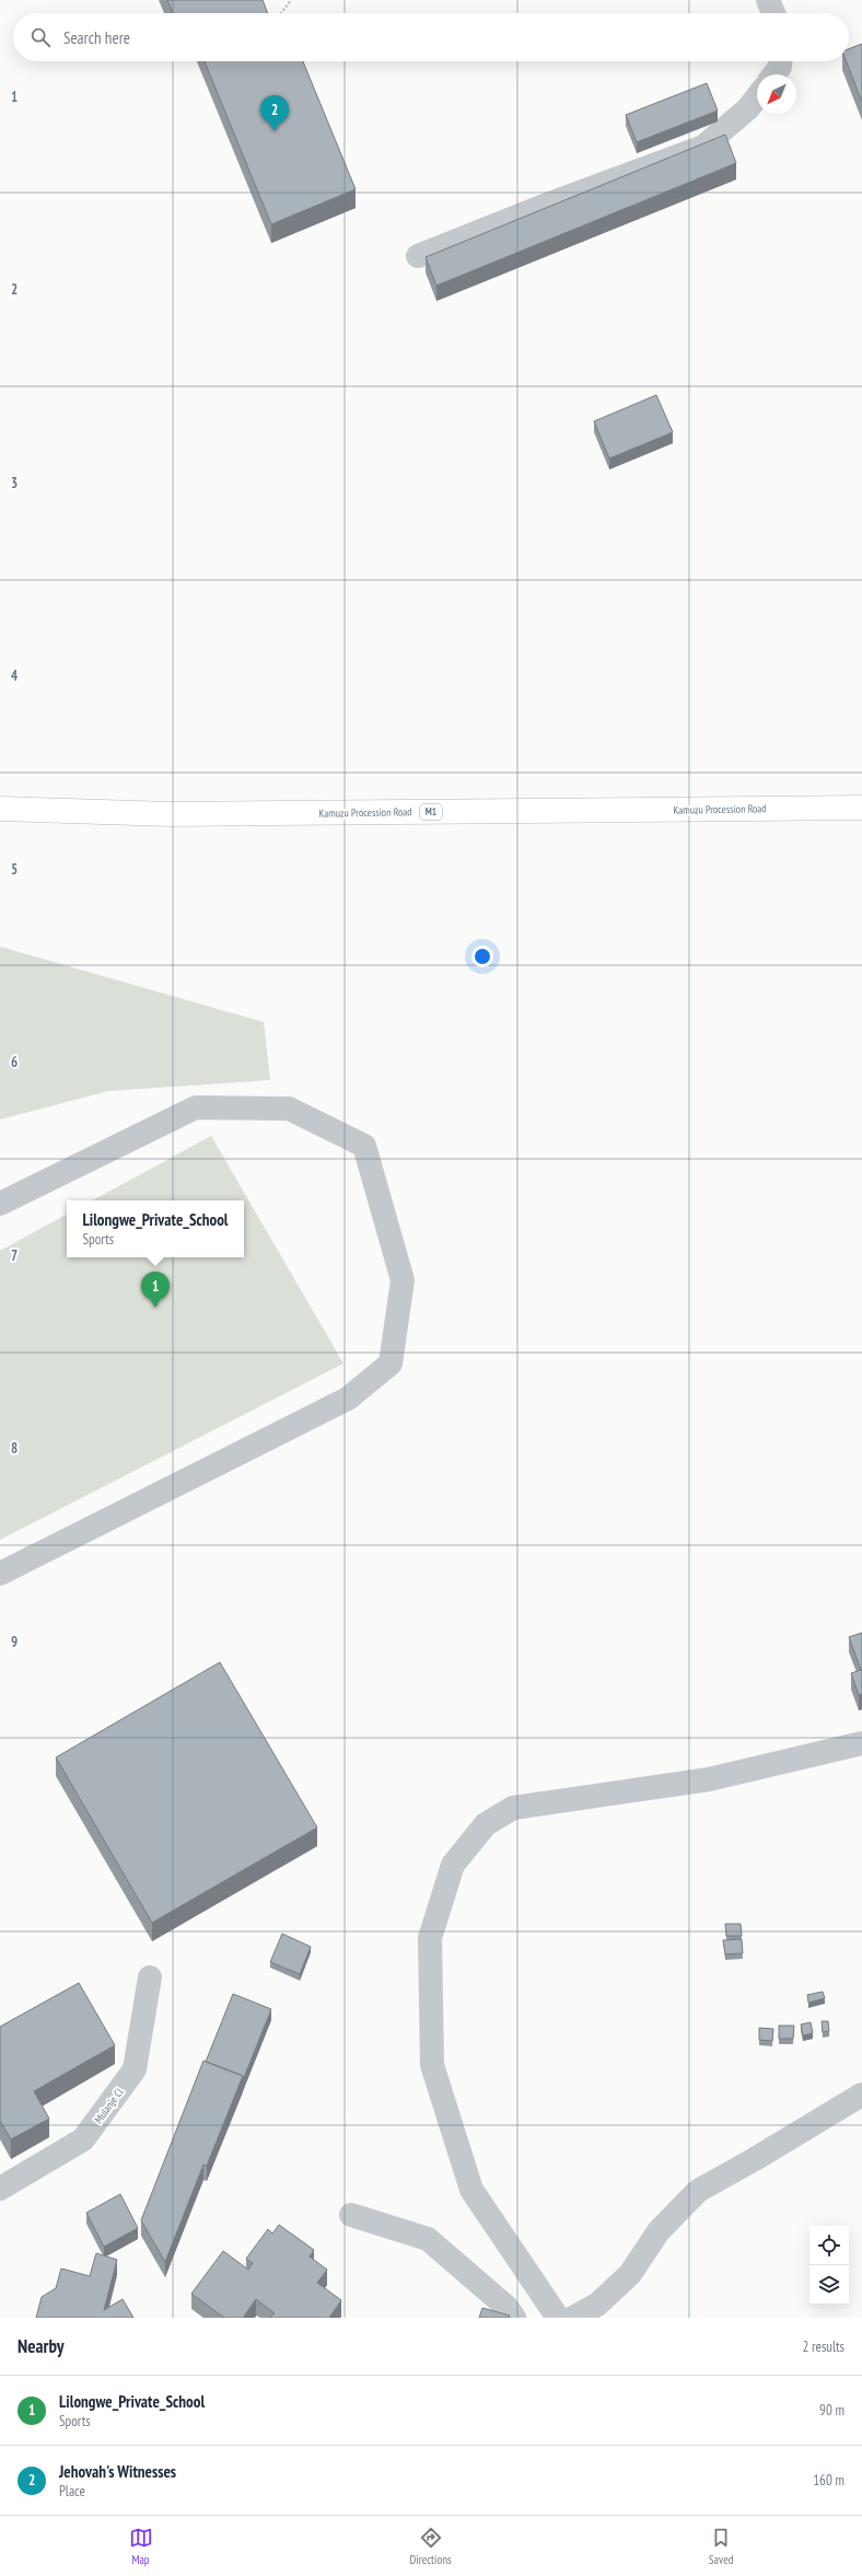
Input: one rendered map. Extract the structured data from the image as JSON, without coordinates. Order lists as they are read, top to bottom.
{
  "streets": {
    "highway": ["Kamuzu Procession Road", "M1"],
    "street": ["Mulanje Cl"]
  },
  "north": "bottom left",
  "page": {
    "search": "Search here",
    "pins": ["2", "1"],
    "popup": ["Lilongwe_Private_School", "Sports"],
    "heading": ["Nearby", "2 results"],
    "list": [
      {
        "mark": "1",
        "name": "Lilongwe_Private_School",
        "note": "Sports",
        "value": "90 m"
      },
      {
        "mark": "2",
        "name": "Jehovah's Witnesses",
        "note": "Place",
        "value": "160 m"
      }
    ],
    "nav": ["Map", "Directions", "Saved"]
  },
  "grid": {
    "rows": [
      "1",
      "2",
      "3",
      "4",
      "5",
      "6",
      "7",
      "8",
      "9"
    ]
  }
}
